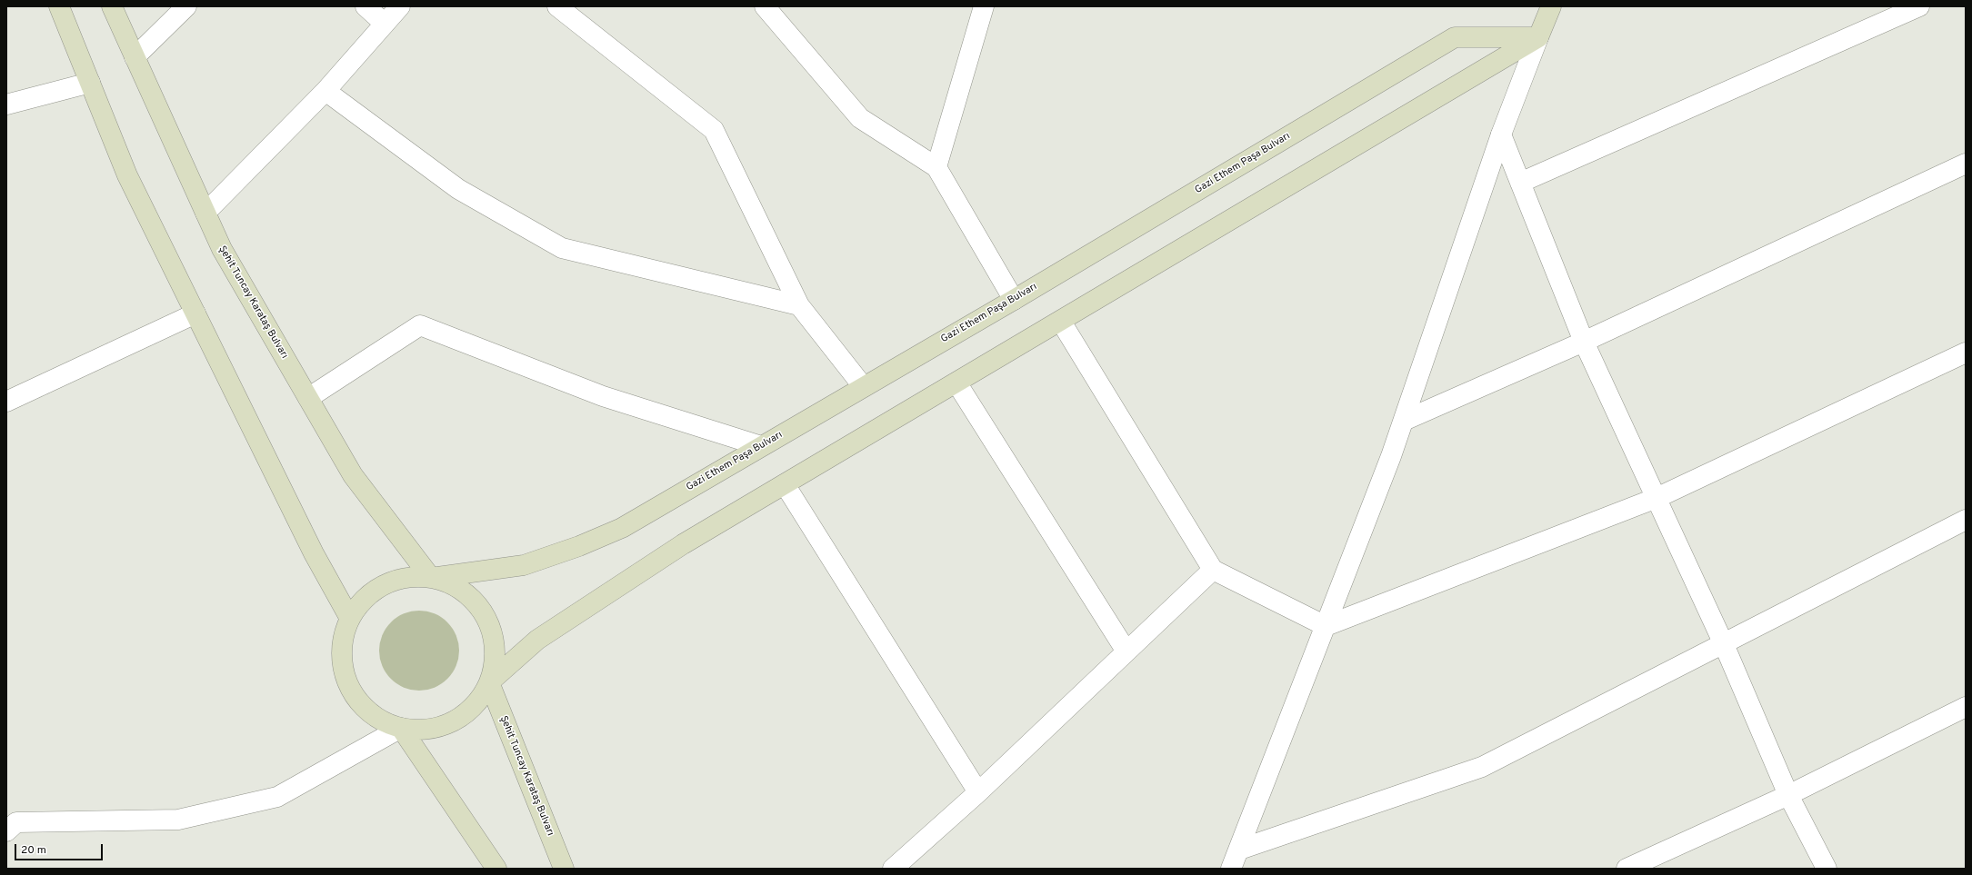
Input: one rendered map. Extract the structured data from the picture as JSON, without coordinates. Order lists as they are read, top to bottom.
{
  "streets": {
    "main road": ["Gazi Ethem Paşa Bulvarı", "Şehit Tuncay Karataş Bulvarı"]
  },
  "crossings": [
    ["Gazi Ethem Paşa Bulvarı", "Şehit Tuncay Karataş Bulvarı"]
  ],
  "scale_bar": "20 m"
}
